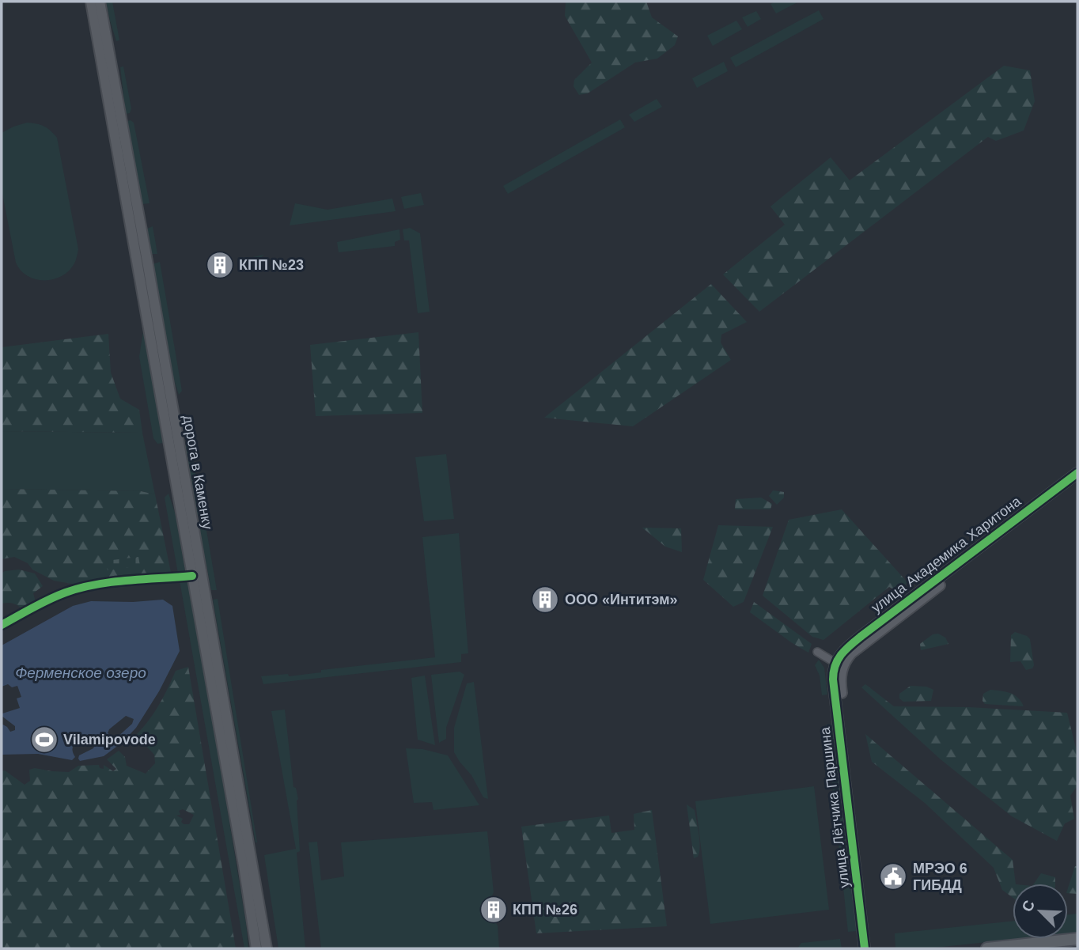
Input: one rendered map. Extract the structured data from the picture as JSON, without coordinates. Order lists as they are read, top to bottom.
{
  "streets": {
    "main road": ["дорога в Каменку"],
    "street": ["улица Академика Харитона", "улица Лётчика Паршина"]
  },
  "crossings": [
    ["улица Академика Харитона", "улица Лётчика Паршина"]
  ],
  "water": ["Ферменское озеро"],
  "places": {
    "building": ["КПП №23", "ООО «Интитэм»", "КПП №26"],
    "sports": ["Vilamipovode"],
    "public building": ["МРЭО 6 ГИБДД"]
  },
  "north": "top left"
}
